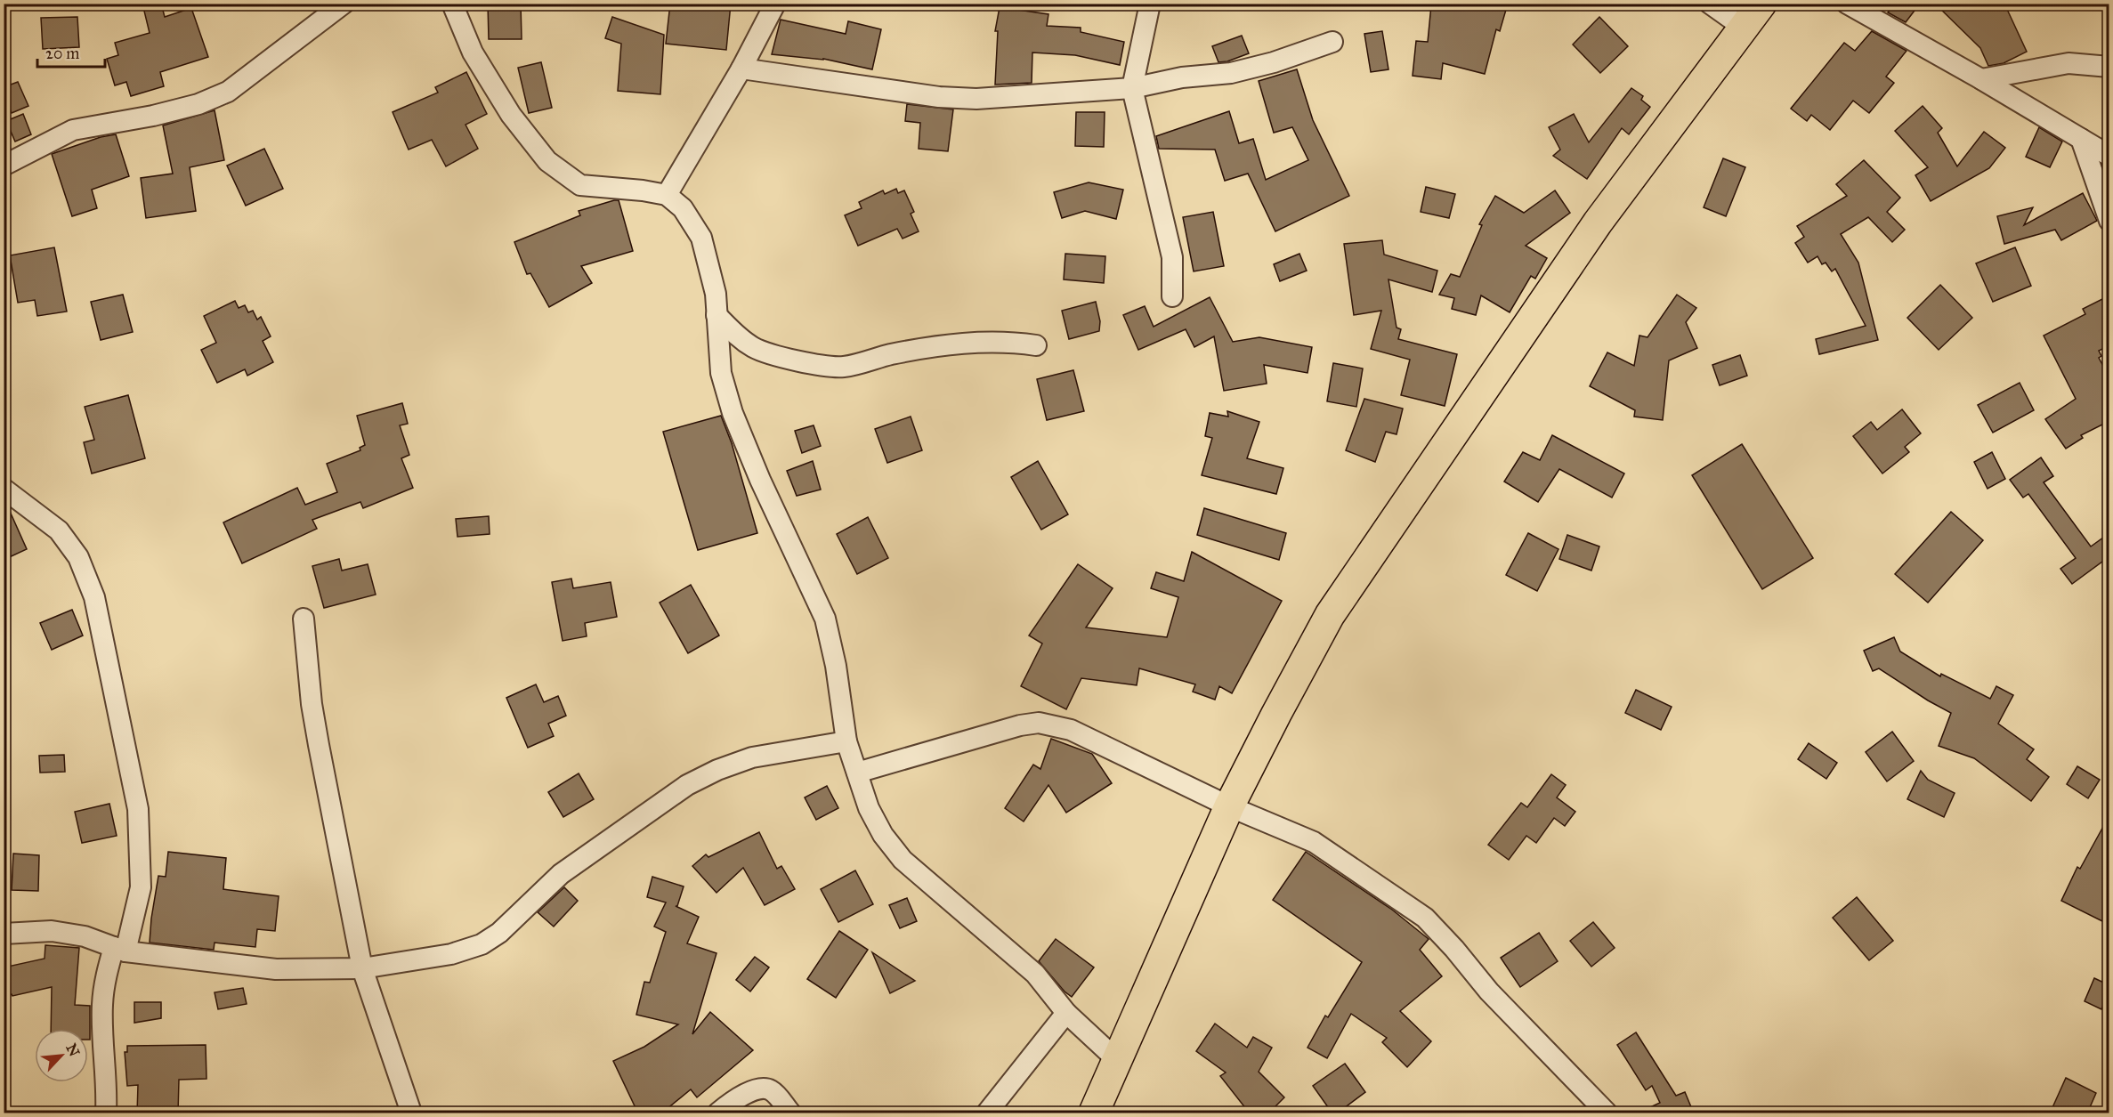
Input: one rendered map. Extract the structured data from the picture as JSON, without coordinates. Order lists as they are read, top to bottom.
{
  "scale_bar": "20 m",
  "north": "top right"
}
